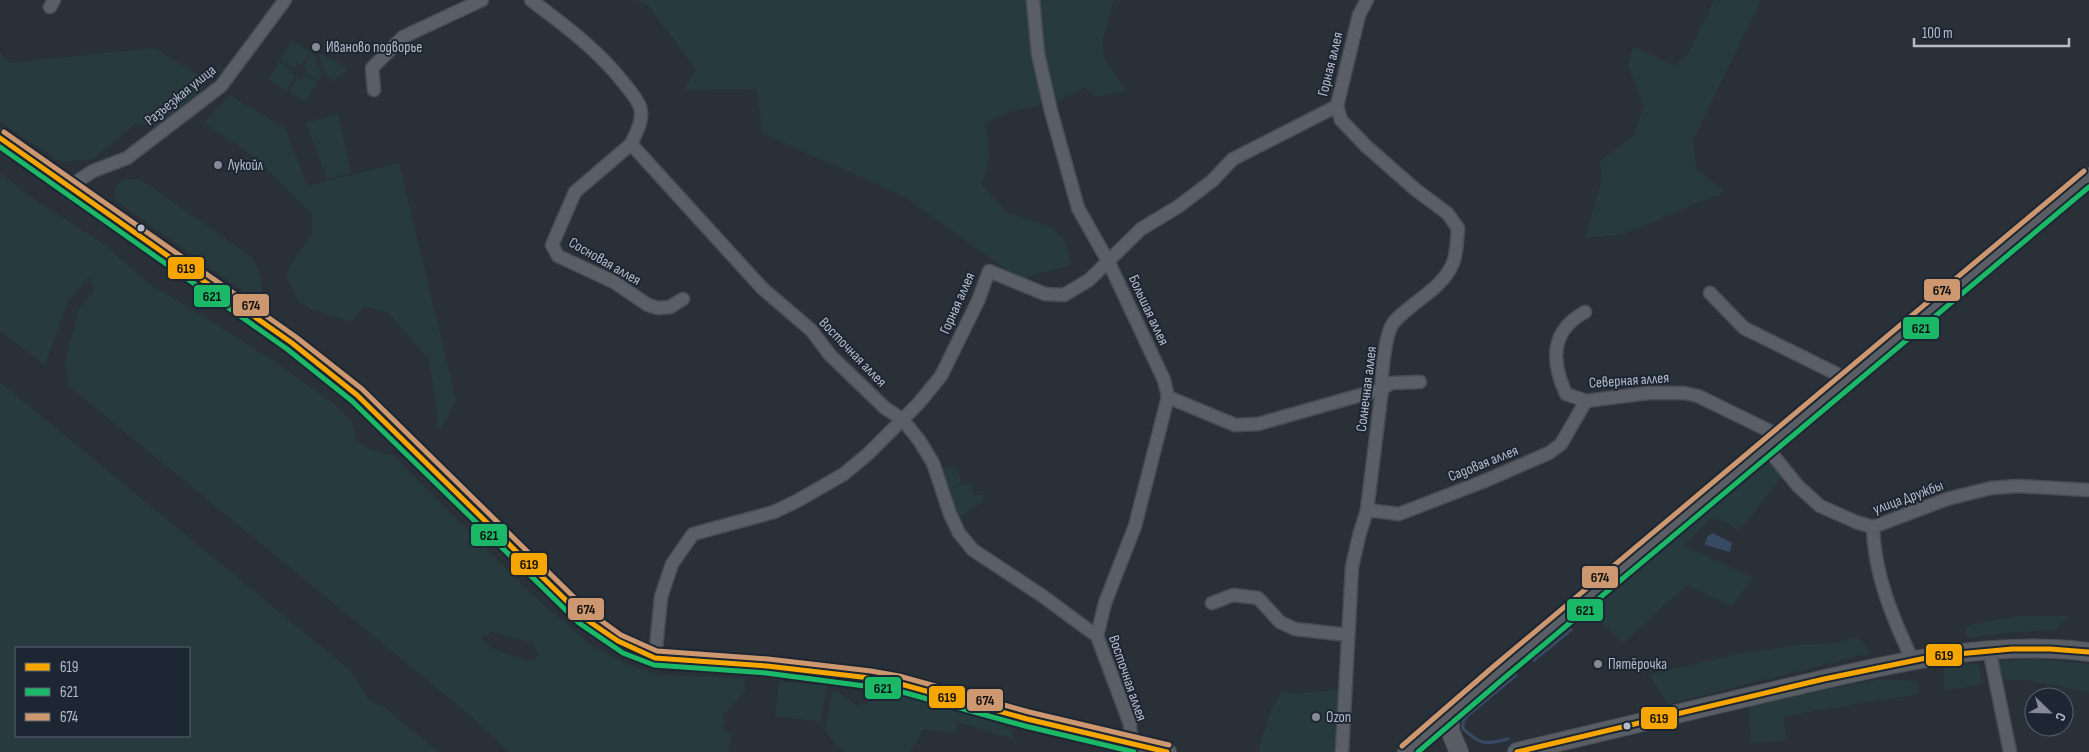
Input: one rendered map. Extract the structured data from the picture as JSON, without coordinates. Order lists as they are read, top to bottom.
{
  "streets": {
    "street": [
      "Горная аллея",
      "Разъезжая улица",
      "Сосновая аллея",
      "Большая аллея",
      "Восточная аллея",
      "Северная аллея",
      "Солнечная аллея",
      "Садовая аллея",
      "улица Дружбы"
    ]
  },
  "crossings": [
    ["Горная аллея", "Большая аллея"],
    ["Горная аллея", "Восточная аллея"],
    ["Горная аллея", "Солнечная аллея"],
    ["Сосновая аллея", "Восточная аллея"],
    ["Северная аллея", "Садовая аллея"],
    ["Солнечная аллея", "Садовая аллея"]
  ],
  "places": [
    "Иваново подворье",
    "Лукойл",
    "Пятёрочка",
    "Ozon"
  ],
  "lines": ["transit line 674", "transit line 619", "transit line 621"],
  "legend": ["619", "621", "674"],
  "scale_bar": "100 m",
  "north": "bottom right"
}
